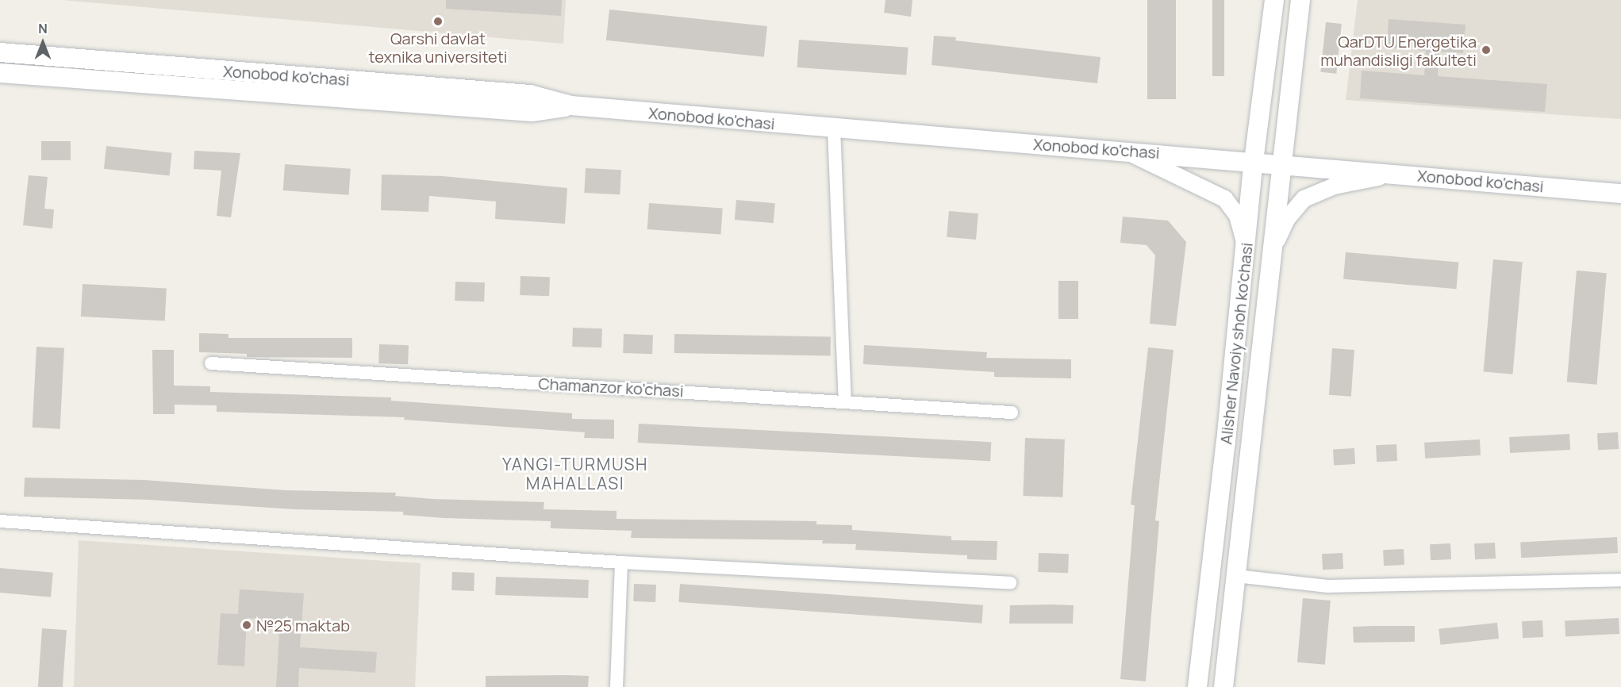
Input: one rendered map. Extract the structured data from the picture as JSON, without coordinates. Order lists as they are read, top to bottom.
{
  "streets": {
    "main road": ["Xonobod ko'chasi", "Alisher Navoiy shoh ko'chasi"],
    "street": ["Chamanzor ko'chasi"]
  },
  "crossings": [
    ["Xonobod ko'chasi", "Alisher Navoiy shoh ko'chasi"]
  ],
  "districts": ["YANGI-TURMUSH MAHALLASI"],
  "places": ["Qarshi davlat texnika universiteti", "QarDTU Energetika muhandisligi fakulteti", "№25 maktab"],
  "north": "top"
}
